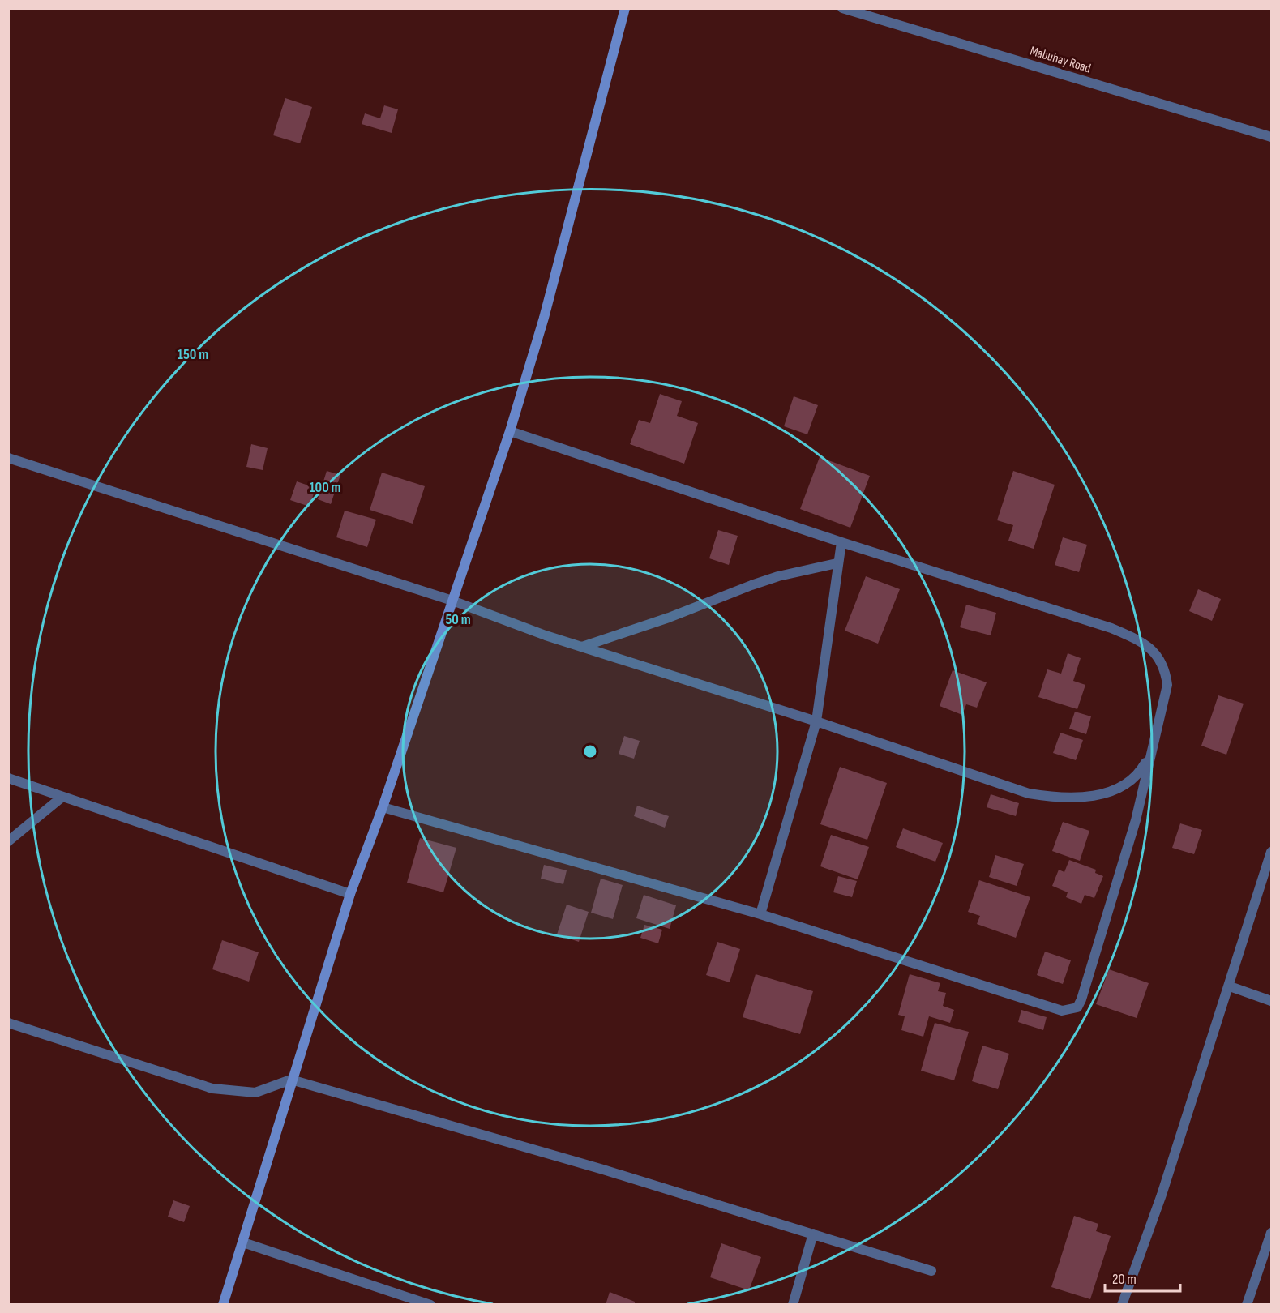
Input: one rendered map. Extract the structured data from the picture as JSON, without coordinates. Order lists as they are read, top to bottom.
{
  "streets": {
    "street": ["Mabuhay Road"]
  },
  "scale_bar": "20 m",
  "rings": ["150 m", "100 m", "50 m"]
}
